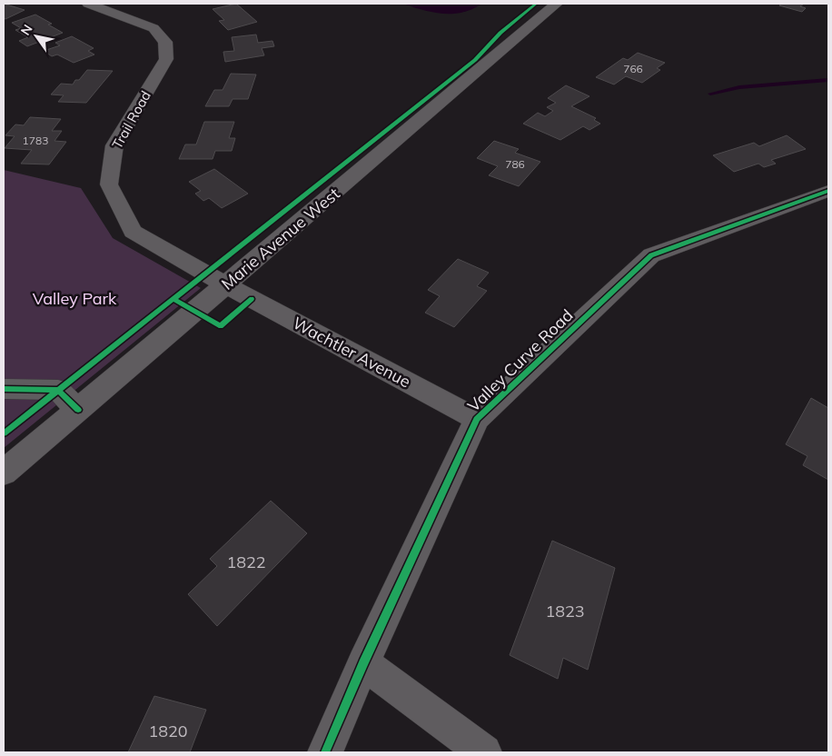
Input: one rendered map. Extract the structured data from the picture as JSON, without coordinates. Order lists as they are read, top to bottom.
{
  "streets": {
    "street": [
      "Trail Road",
      "Marie Avenue West",
      "Wachtler Avenue",
      "Valley Curve Road"
    ]
  },
  "crossings": [
    ["Trail Road", "Marie Avenue West"],
    ["Trail Road", "Wachtler Avenue"],
    ["Marie Avenue West", "Wachtler Avenue"],
    ["Wachtler Avenue", "Valley Curve Road"]
  ],
  "parks": ["Valley Park"],
  "house_numbers": [
    "766",
    "1783",
    "786",
    "1822",
    "1823",
    "1820"
  ],
  "north": "top left"
}
